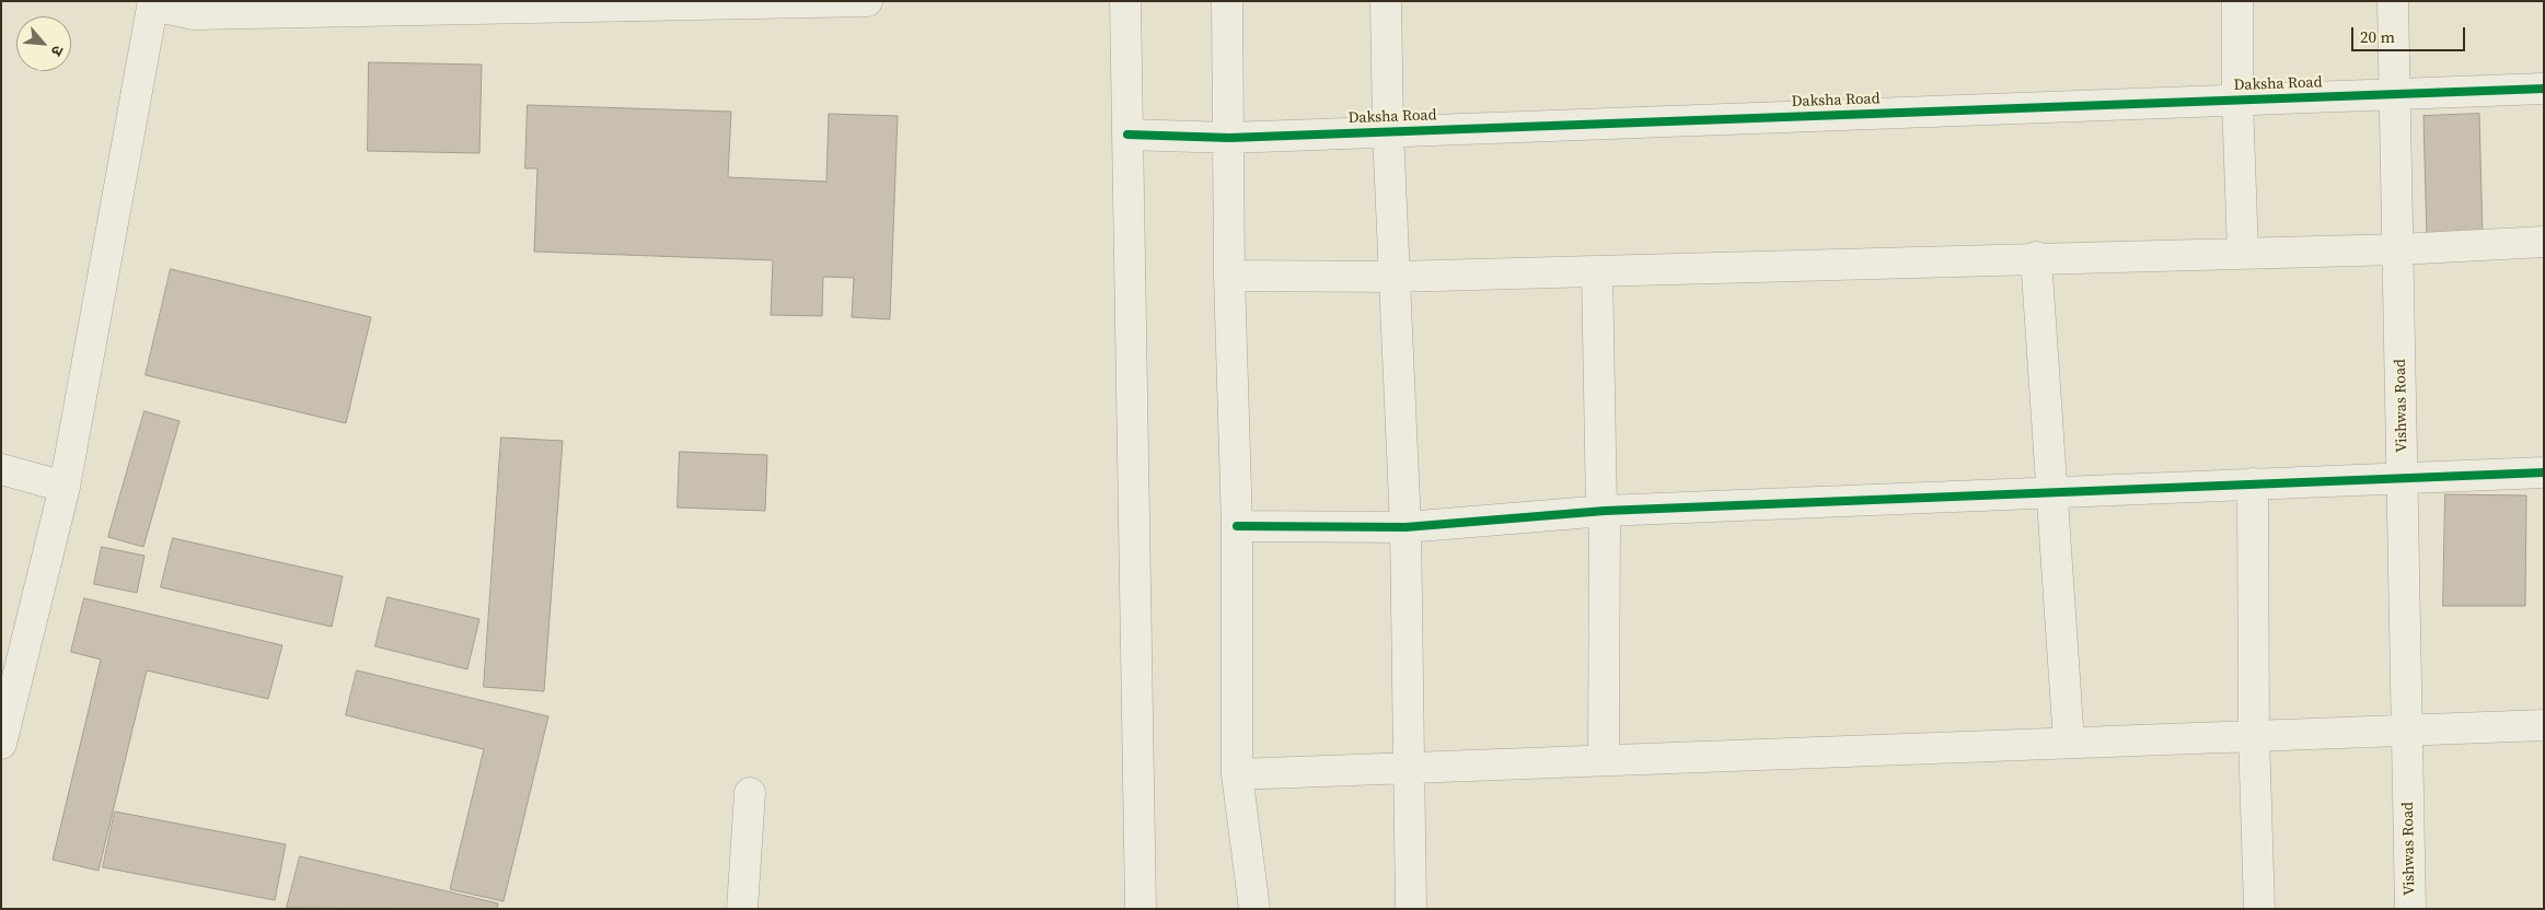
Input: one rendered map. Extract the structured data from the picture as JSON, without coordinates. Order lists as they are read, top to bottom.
{
  "streets": {
    "street": ["Daksha Road", "Vishwas Road"]
  },
  "crossings": [
    ["Daksha Road", "Vishwas Road"]
  ],
  "scale_bar": "20 m",
  "north": "bottom right"
}
